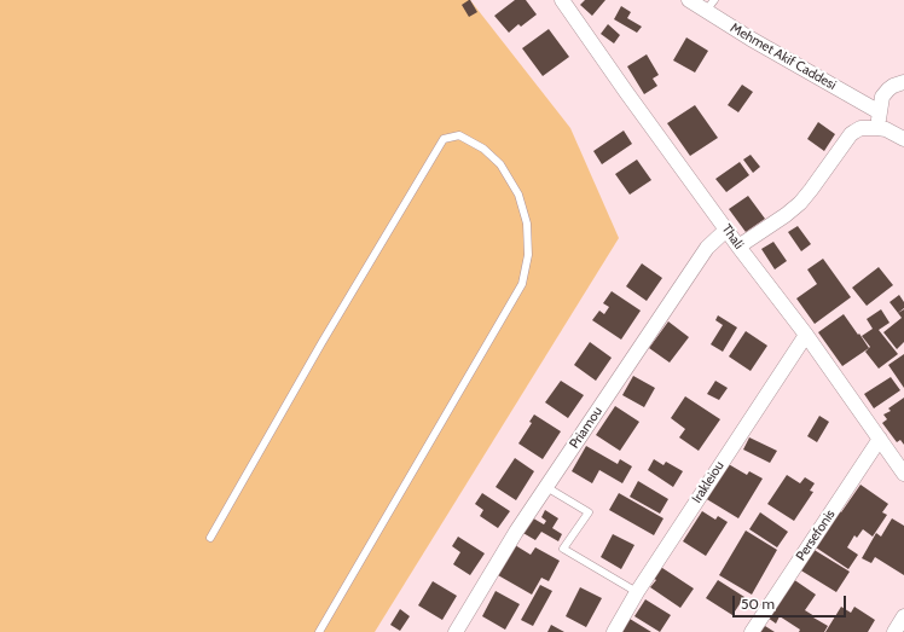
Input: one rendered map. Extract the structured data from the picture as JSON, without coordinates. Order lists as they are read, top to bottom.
{
  "streets": {
    "street": [
      "Mehmet Akif Caddesi",
      "Thali",
      "Priamou",
      "Irakleiou",
      "Persefonis"
    ]
  },
  "crossings": [
    ["Thali", "Priamou"],
    ["Thali", "Irakleiou"],
    ["Thali", "Persefonis"]
  ],
  "scale_bar": "50 m"
}
